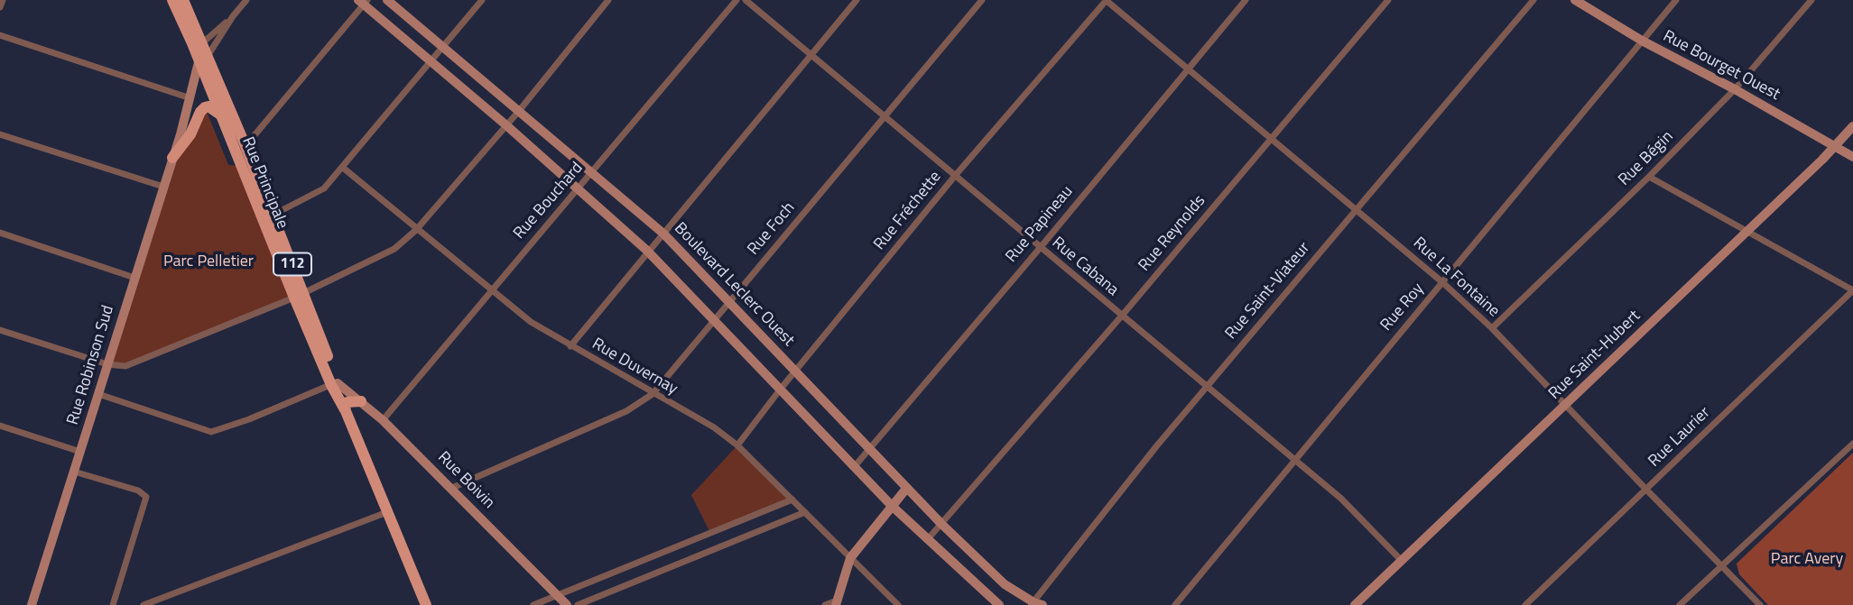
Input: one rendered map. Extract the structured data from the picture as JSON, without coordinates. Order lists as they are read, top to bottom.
{
  "streets": {
    "main road": ["Rue Principale", "112"],
    "street": [
      "Rue Bourget Ouest",
      "Rue Bégin",
      "Rue Bouchard",
      "Rue Fréchette",
      "Rue Papineau",
      "Rue Foch",
      "Rue Reynolds",
      "Rue Cabana",
      "Rue La Fontaine",
      "Boulevard Leclerc Ouest",
      "Rue Saint-Viateur",
      "Rue Roy",
      "Rue Saint-Hubert",
      "Rue Robinson Sud",
      "Rue Duvernay",
      "Rue Laurier",
      "Rue Boivin"
    ]
  },
  "crossings": [
    ["Rue Bourget Ouest", "Rue Bégin"],
    ["Rue Bourget Ouest", "Rue Roy"],
    ["Rue Bourget Ouest", "Rue Saint-Hubert"],
    ["Rue Bégin", "Rue La Fontaine"],
    ["Rue Principale", "Rue Robinson Sud"],
    ["Rue Principale", "Rue Boivin"],
    ["Rue Bouchard", "Boulevard Leclerc Ouest"],
    ["Rue Bouchard", "Rue Duvernay"],
    ["Rue Bouchard", "Rue Boivin"],
    ["Rue Fréchette", "Rue Cabana"],
    ["Rue Fréchette", "Rue La Fontaine"],
    ["Rue Fréchette", "Boulevard Leclerc Ouest"],
    ["Rue Fréchette", "Rue Duvernay"],
    ["Rue Papineau", "Rue Cabana"],
    ["Rue Papineau", "Rue La Fontaine"],
    ["Rue Papineau", "Boulevard Leclerc Ouest"],
    ["Rue Foch", "Rue Cabana"],
    ["Rue Foch", "Boulevard Leclerc Ouest"],
    ["Rue Foch", "Rue Duvernay"],
    ["Rue Foch", "Rue Boivin"],
    ["Rue Reynolds", "Rue Cabana"],
    ["Rue Reynolds", "Rue La Fontaine"],
    ["Rue Reynolds", "Boulevard Leclerc Ouest"],
    ["Rue Cabana", "Rue Saint-Viateur"],
    ["Rue Cabana", "Rue Roy"],
    ["Rue Cabana", "Rue Saint-Hubert"],
    ["Rue La Fontaine", "Rue Saint-Viateur"],
    ["Rue La Fontaine", "Rue Roy"],
    ["Rue La Fontaine", "Rue Saint-Hubert"],
    ["Rue La Fontaine", "Rue Laurier"],
    ["Boulevard Leclerc Ouest", "Rue Saint-Viateur"]
  ],
  "parks": ["Parc Pelletier", "Parc Avery"]
}
